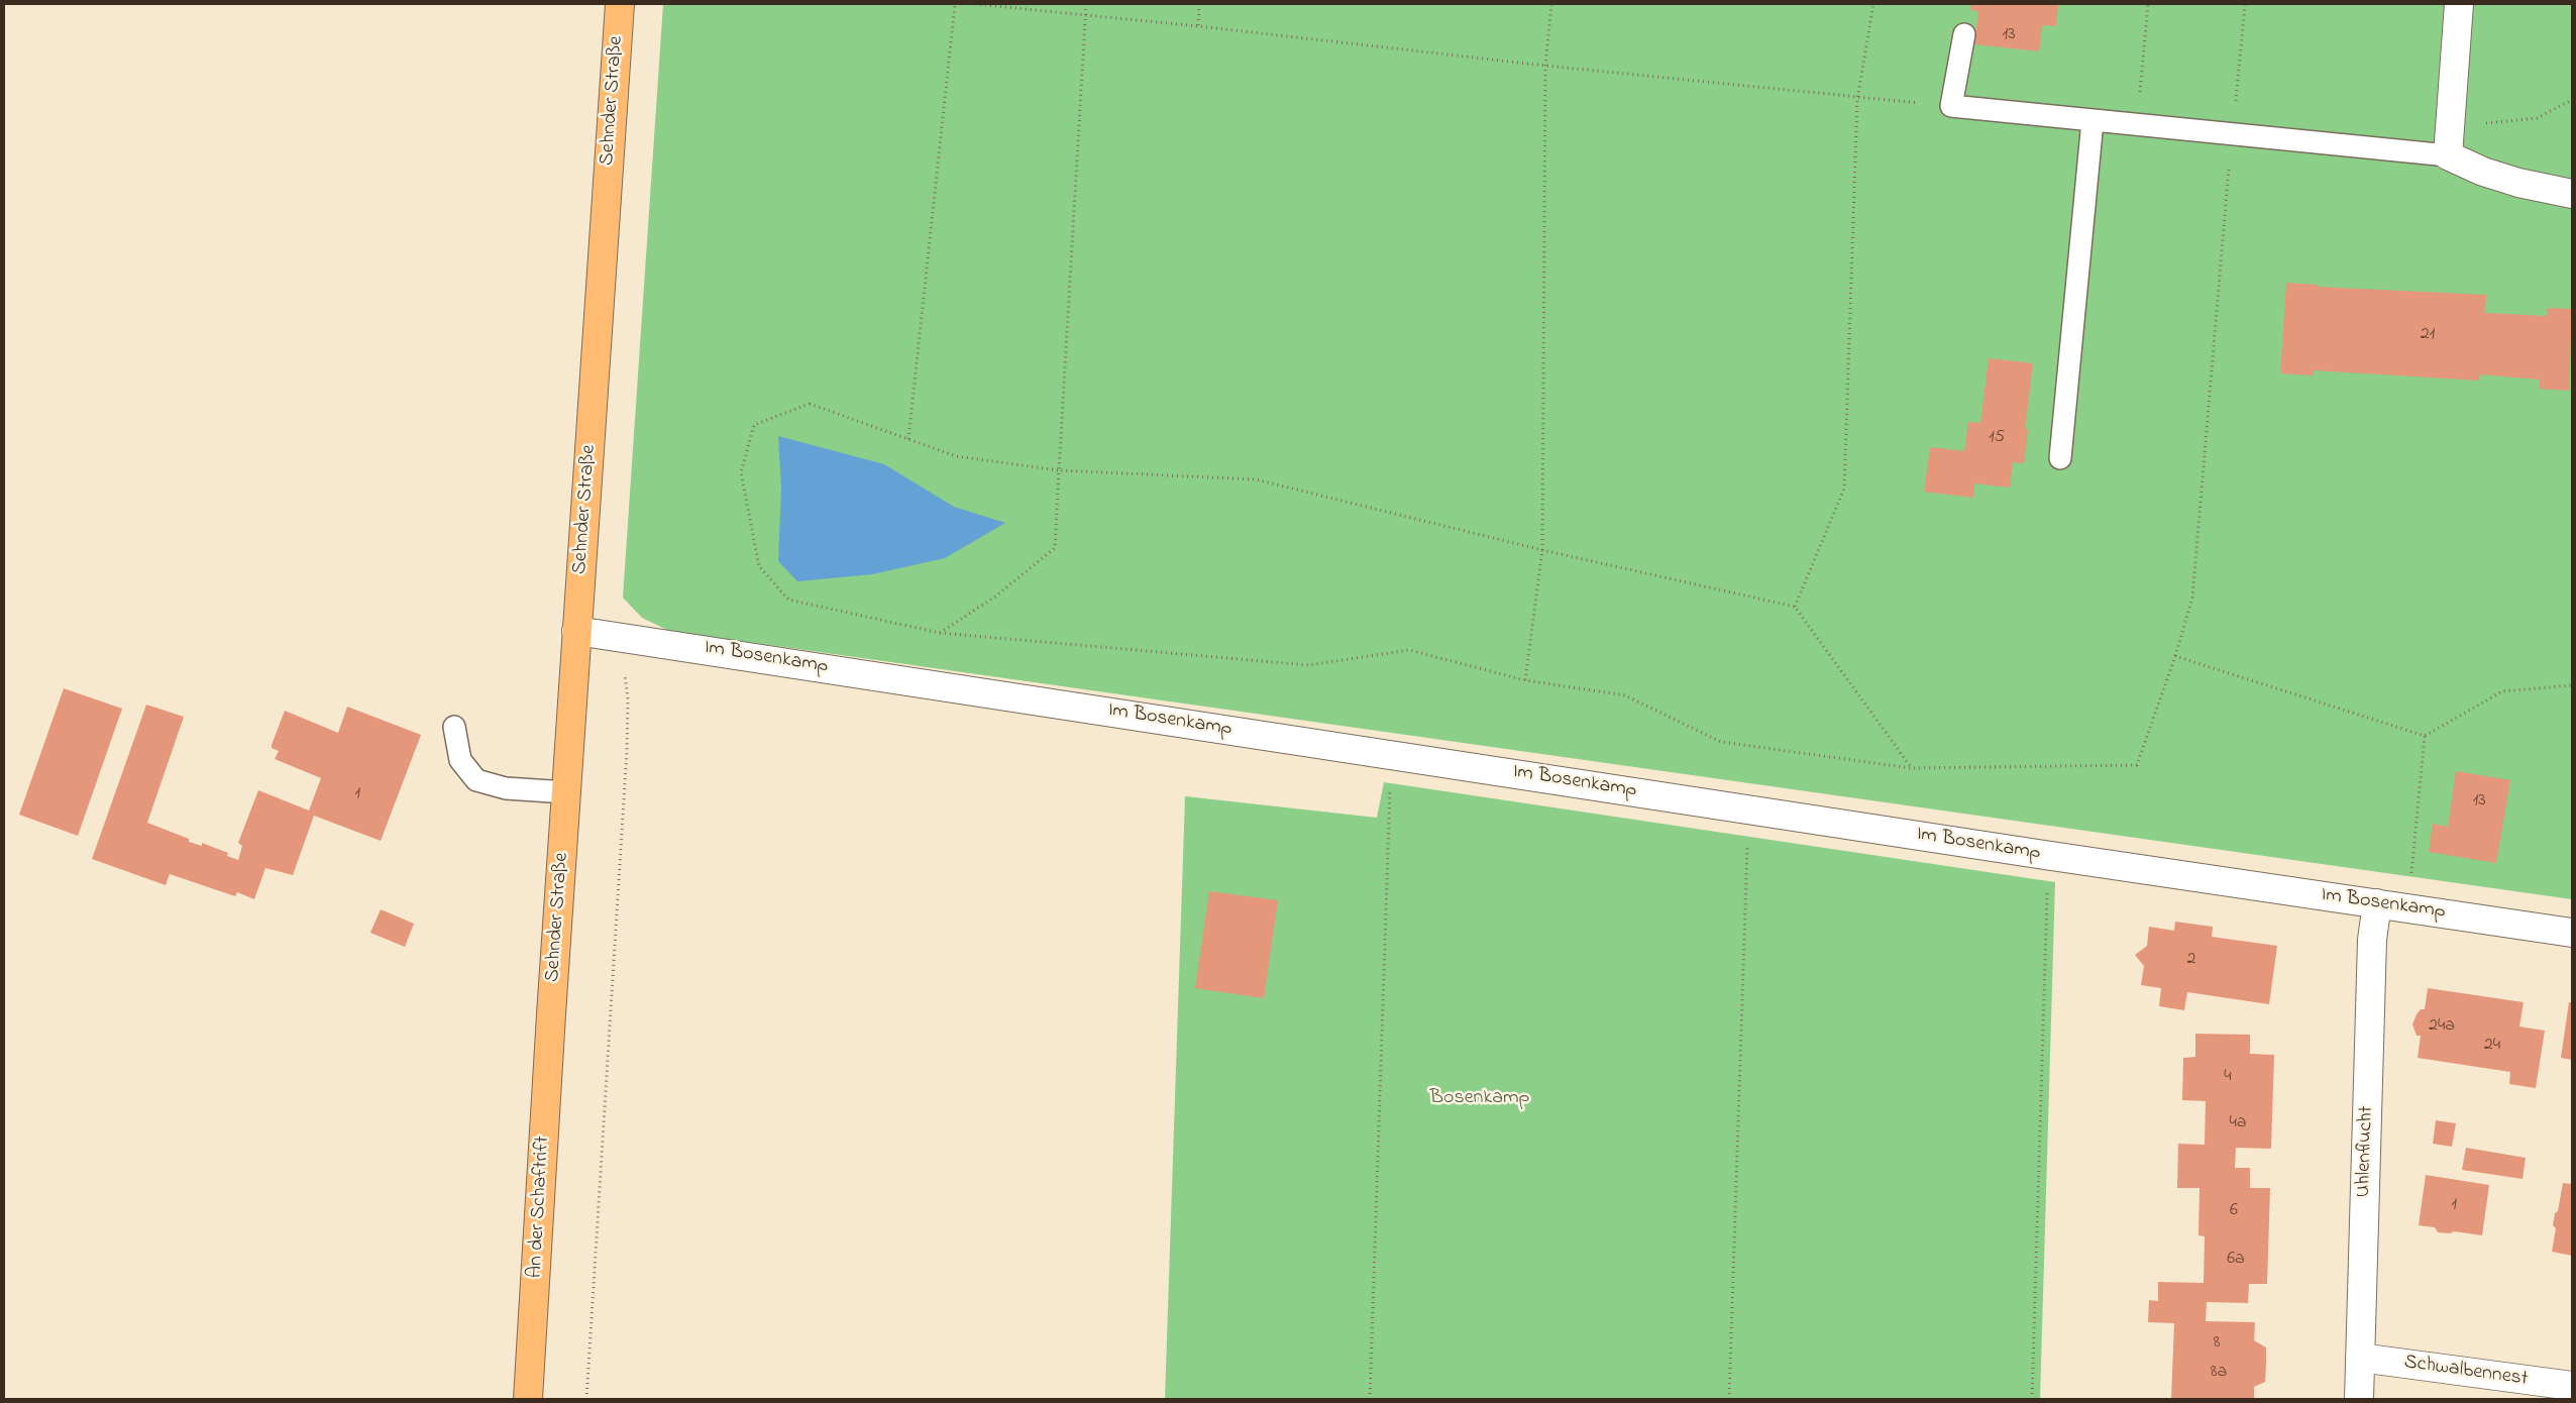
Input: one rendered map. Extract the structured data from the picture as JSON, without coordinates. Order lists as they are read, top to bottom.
{
  "streets": {
    "main road": ["Sehnder Straße", "An der Schaftrift"],
    "street": ["Im Bosenkamp", "Uhlenflucht", "Schwalbennest"]
  },
  "crossings": [
    ["Sehnder Straße", "Im Bosenkamp"],
    ["Sehnder Straße", "An der Schaftrift"],
    ["Im Bosenkamp", "Uhlenflucht"],
    ["Uhlenflucht", "Schwalbennest"]
  ],
  "parks": ["Bosenkamp"],
  "house_numbers": [
    "13",
    "21",
    "15",
    "1",
    "13",
    "2",
    "24a",
    "24",
    "4",
    "4a",
    "1",
    "6",
    "6a",
    "8",
    "8a"
  ]
}
